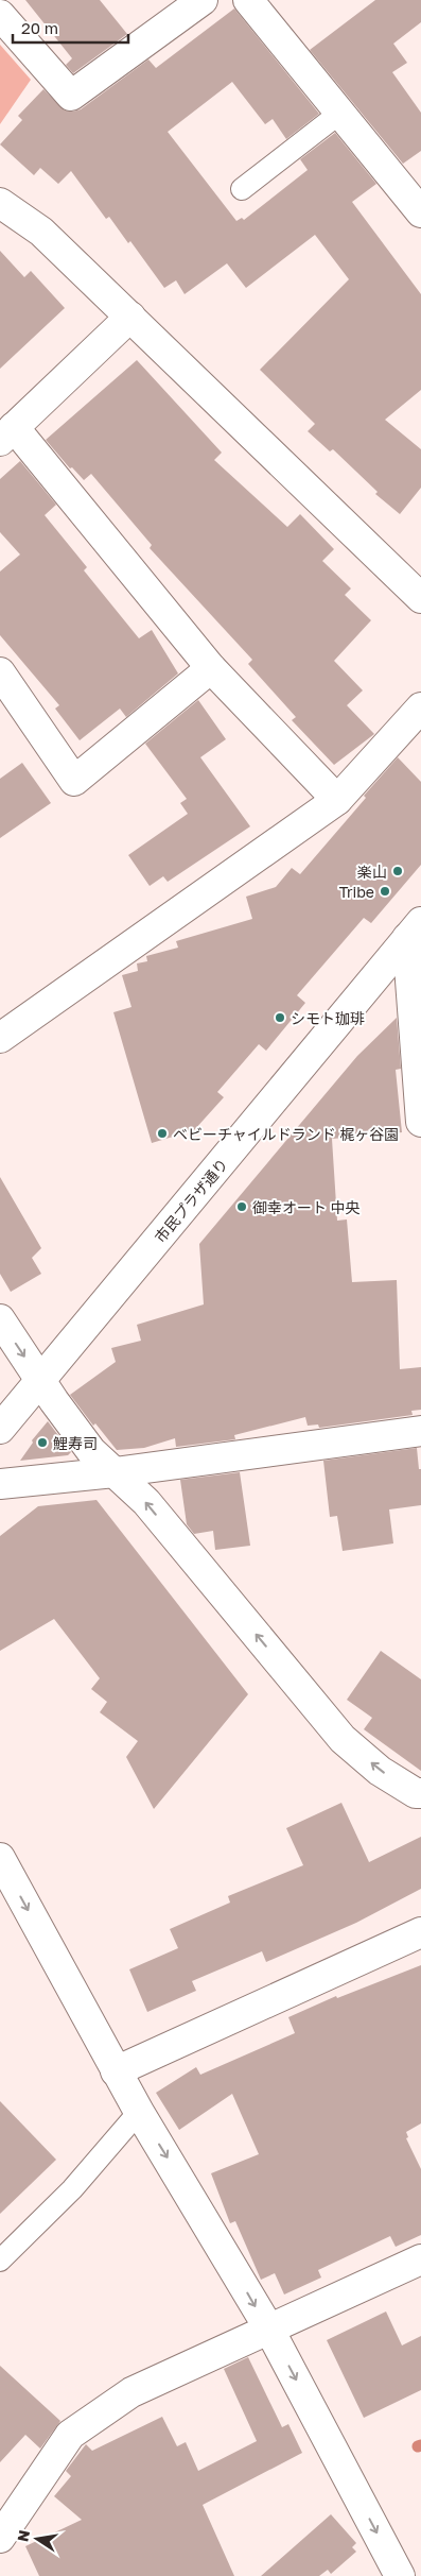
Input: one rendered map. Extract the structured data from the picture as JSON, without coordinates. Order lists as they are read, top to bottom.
{
  "streets": {
    "street": ["市民プラザ通り"]
  },
  "places": [
    "楽山",
    "Tribe",
    "シモト珈琲",
    "ベビーチャイルドランド 梶ヶ谷園",
    "御幸オート 中央",
    "鯉寿司"
  ],
  "scale_bar": "20 m",
  "north": "left"
}
